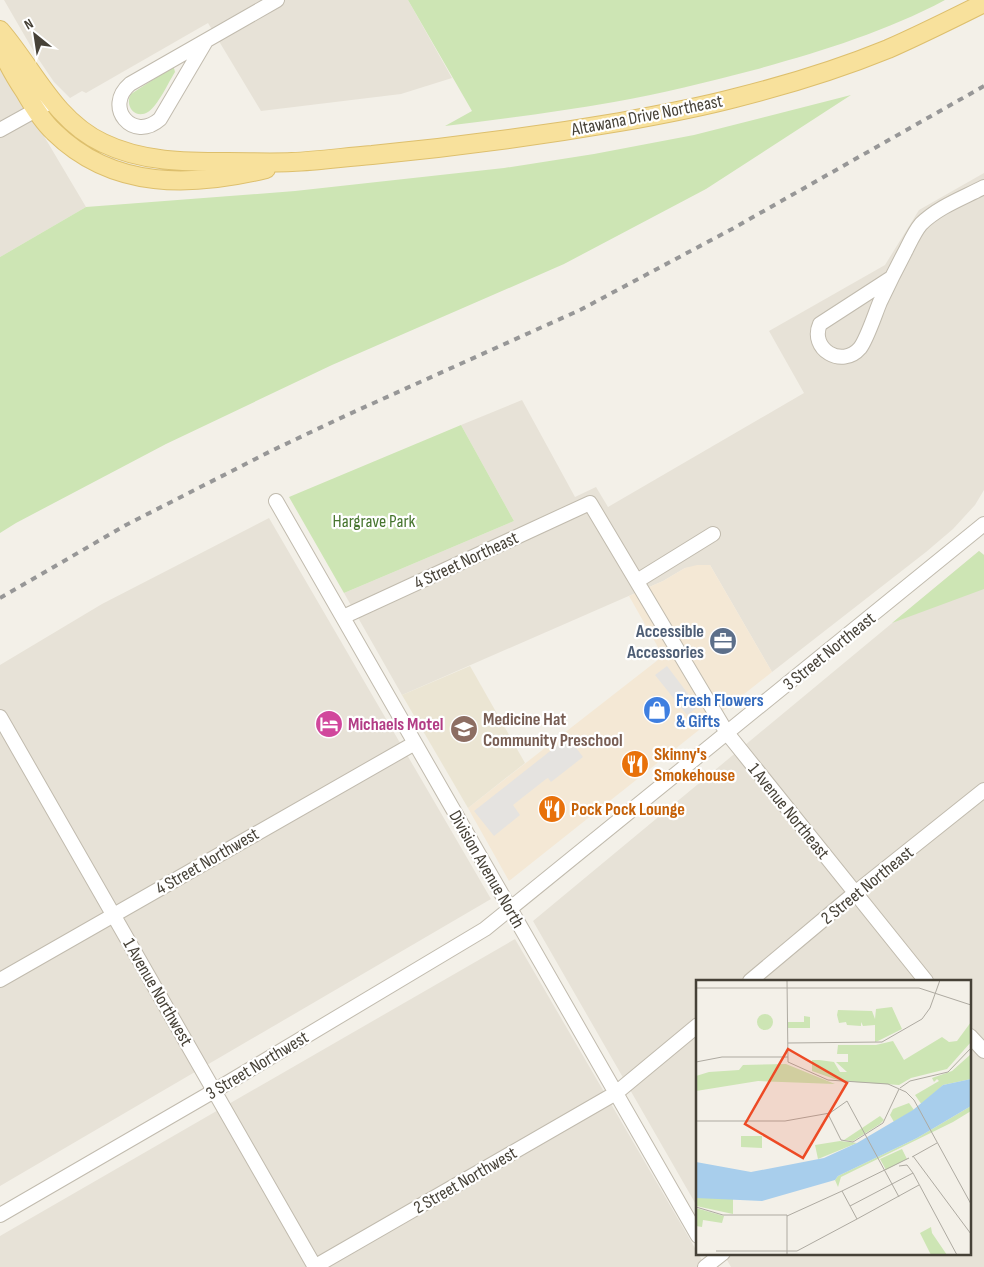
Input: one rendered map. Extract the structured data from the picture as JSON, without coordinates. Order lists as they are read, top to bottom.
{
  "streets": {
    "main road": ["Altawana Drive Northeast"],
    "street": [
      "4 Street Northeast",
      "3 Street Northeast",
      "1 Avenue Northeast",
      "4 Street Northwest",
      "Division Avenue North",
      "2 Street Northeast",
      "1 Avenue Northwest",
      "3 Street Northwest",
      "2 Street Northwest"
    ]
  },
  "crossings": [
    ["4 Street Northeast", "1 Avenue Northeast"],
    ["4 Street Northeast", "Division Avenue North"],
    ["3 Street Northeast", "1 Avenue Northeast"],
    ["3 Street Northeast", "Division Avenue North"],
    ["3 Street Northeast", "3 Street Northwest"],
    ["1 Avenue Northeast", "2 Street Northeast"],
    ["4 Street Northwest", "Division Avenue North"],
    ["4 Street Northwest", "1 Avenue Northwest"],
    ["Division Avenue North", "3 Street Northwest"],
    ["Division Avenue North", "2 Street Northwest"],
    ["1 Avenue Northwest", "3 Street Northwest"],
    ["1 Avenue Northwest", "2 Street Northwest"]
  ],
  "parks": ["Hargrave Park"],
  "places": {
    "office": ["Accessible Accessories"],
    "shop": ["Fresh Flowers & Gifts"],
    "hotel": ["Michaels Motel"],
    "school or university": ["Medicine Hat Community Preschool"],
    "restaurant": ["Skinny's Smokehouse", "Pock Pock Lounge"]
  },
  "north": "top left"
}
